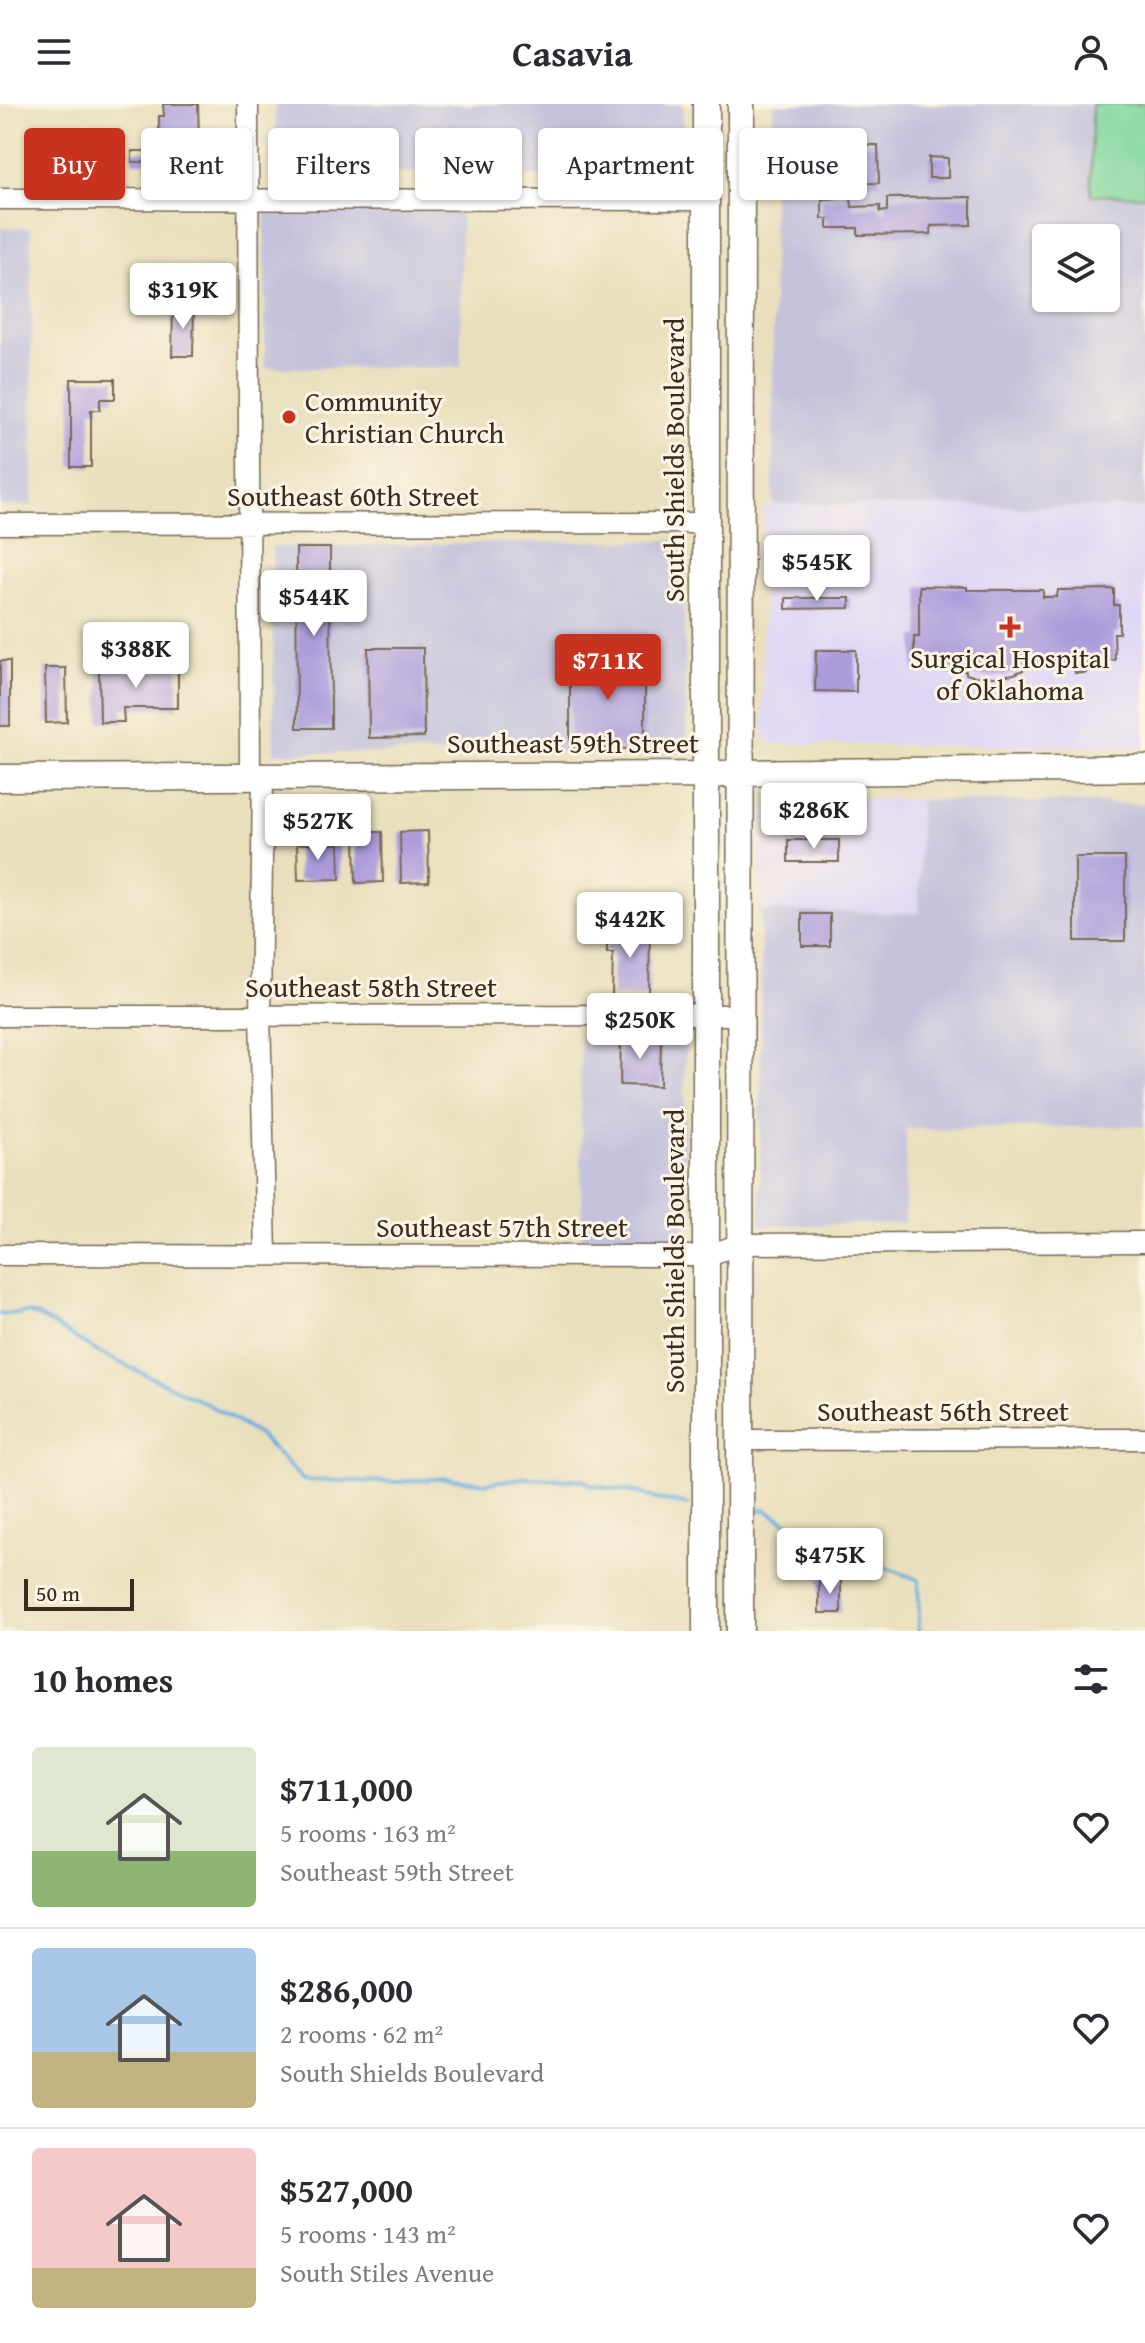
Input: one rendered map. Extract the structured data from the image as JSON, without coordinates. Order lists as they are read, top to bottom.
{
  "streets": {
    "main road": ["South Shields Boulevard", "Southeast 59th Street"],
    "street": [
      "Southeast 60th Street",
      "Southeast 58th Street",
      "Southeast 57th Street",
      "Southeast 56th Street"
    ]
  },
  "crossings": [
    ["South Shields Boulevard", "Southeast 60th Street"],
    ["South Shields Boulevard", "Southeast 59th Street"],
    ["South Shields Boulevard", "Southeast 58th Street"],
    ["South Shields Boulevard", "Southeast 57th Street"]
  ],
  "places": {
    "other": ["Community Christian Church"],
    "health": ["Surgical Hospital of Oklahoma"]
  },
  "scale_bar": "50 m",
  "page": {
    "header": "Casavia",
    "chip": [
      "Buy",
      "Rent",
      "Filters",
      "New",
      "Apartment",
      "House"
    ],
    "price": [
      "$319K",
      "$545K",
      "$544K",
      "$388K",
      "$711K",
      "$286K",
      "$527K",
      "$442K",
      "$250K",
      "$475K"
    ],
    "scale": "50 m",
    "heading": "10 homes",
    "list": [
      {
        "name": "$711,000",
        "note": "5 rooms · 163 m² · Southeast 59th Street"
      },
      {
        "name": "$286,000",
        "note": "2 rooms · 62 m² · South Shields Boulevard"
      },
      {
        "name": "$527,000",
        "note": "5 rooms · 143 m² · South Stiles Avenue"
      }
    ]
  }
}
